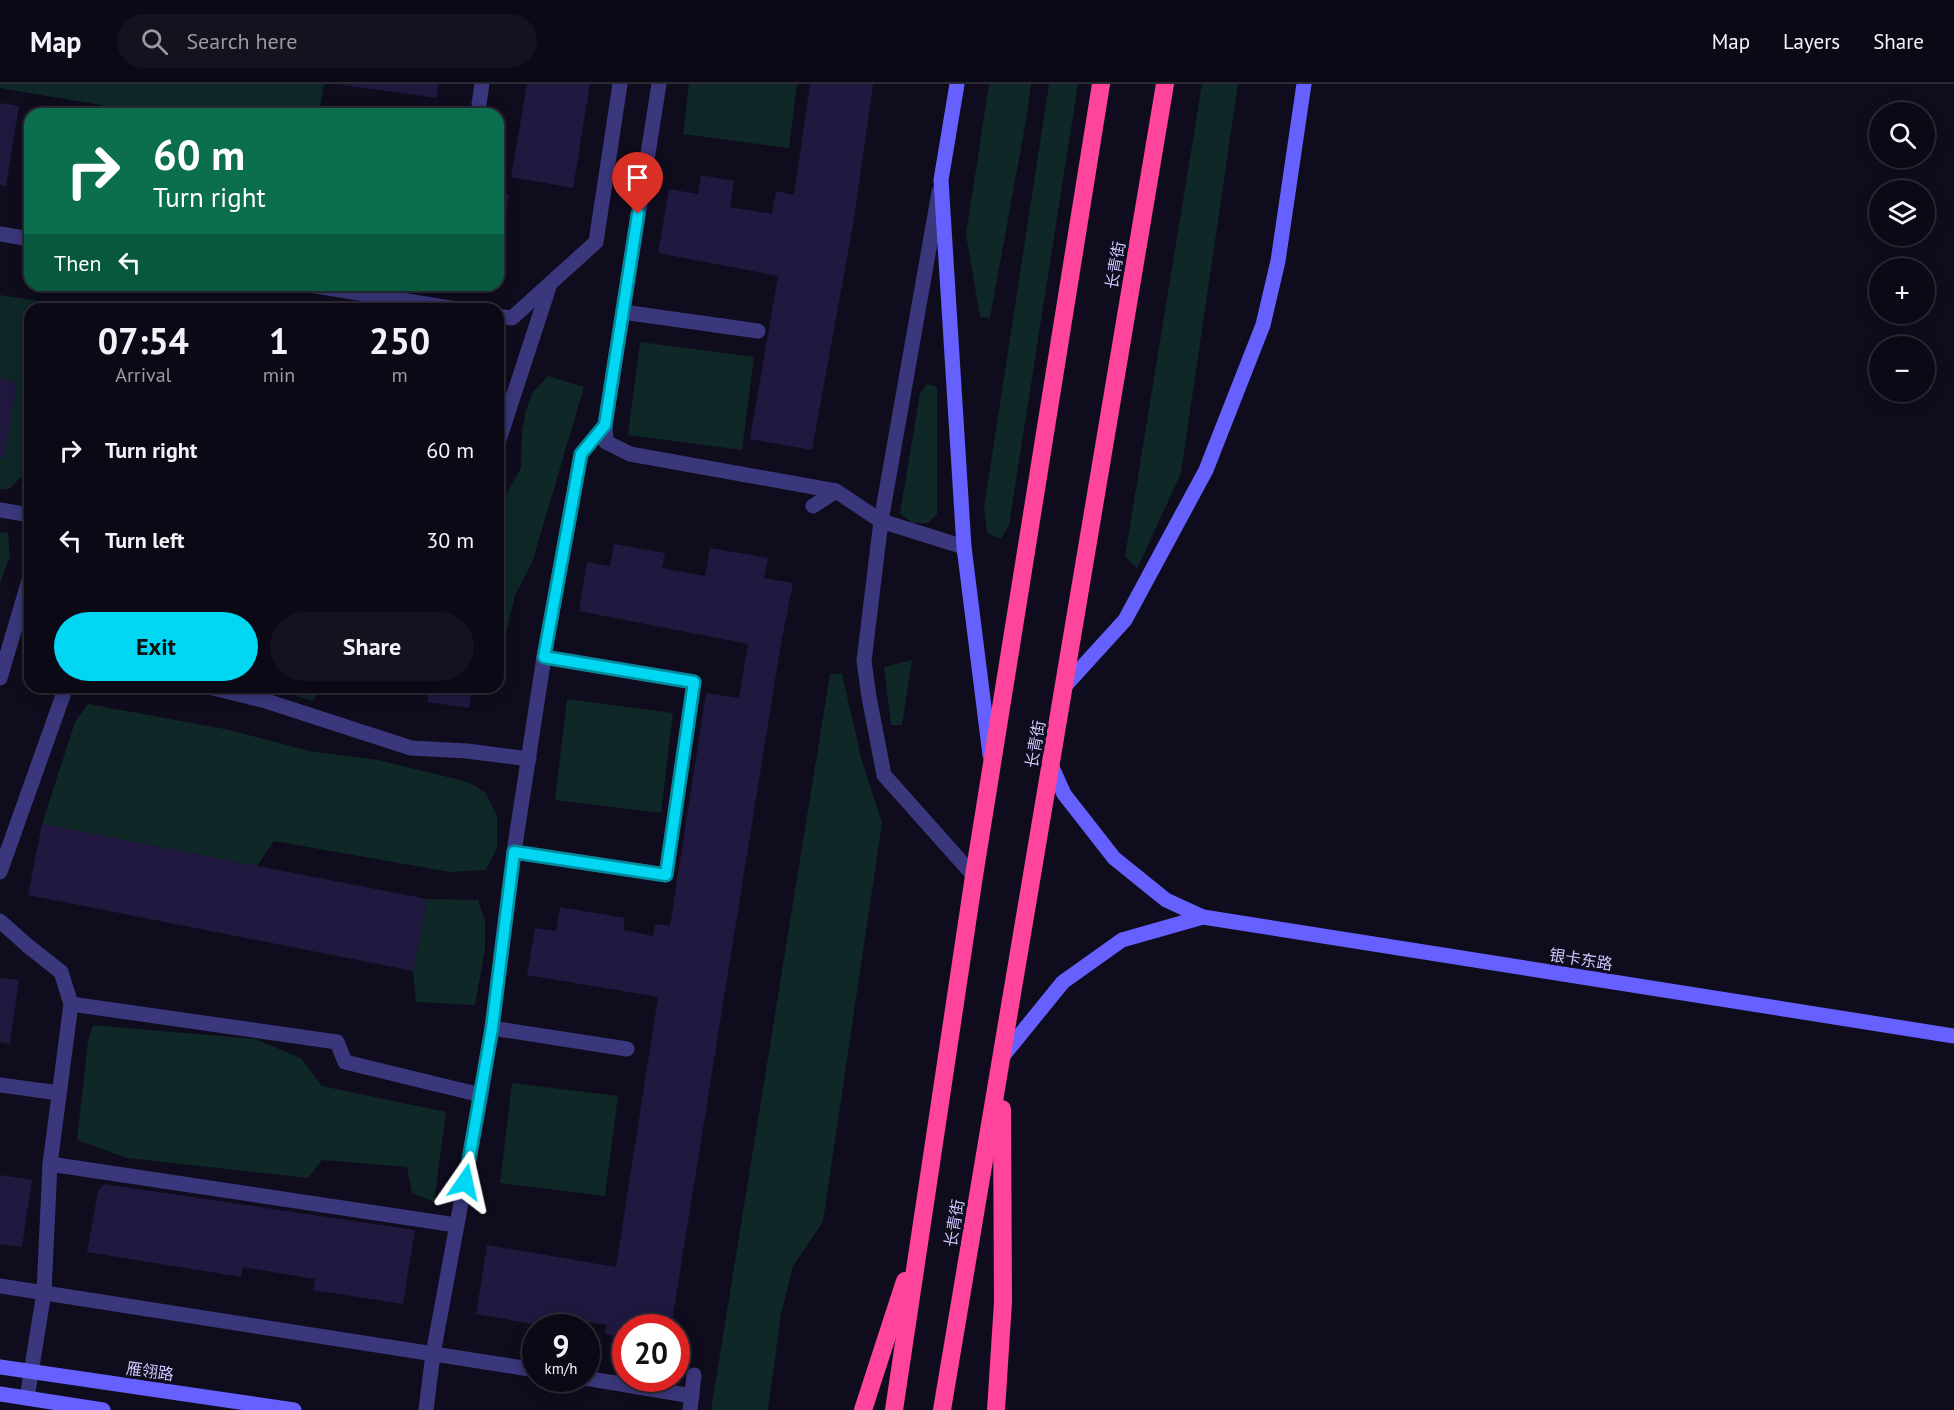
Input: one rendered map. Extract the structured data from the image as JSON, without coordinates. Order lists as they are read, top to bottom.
{
  "streets": {
    "highway": ["长青街"],
    "street": ["银卡东路", "雁翎路"]
  },
  "page": {
    "header": "Map",
    "search": "Search here",
    "nav": ["Map", "Layers", "Share"],
    "map_buttons": ["+", "−"],
    "turn": ["60 m", "Turn right"],
    "then": "Then",
    "eta": [
      "07:54",
      "Arrival",
      "1",
      "min",
      "250",
      "m"
    ],
    "list": [
      {
        "name": "Turn right",
        "value": "60 m"
      },
      {
        "name": "Turn left",
        "value": "30 m"
      }
    ],
    "buttons": ["Exit", "Share"],
    "speed": "9 km/h",
    "limit": "20"
  }
}
